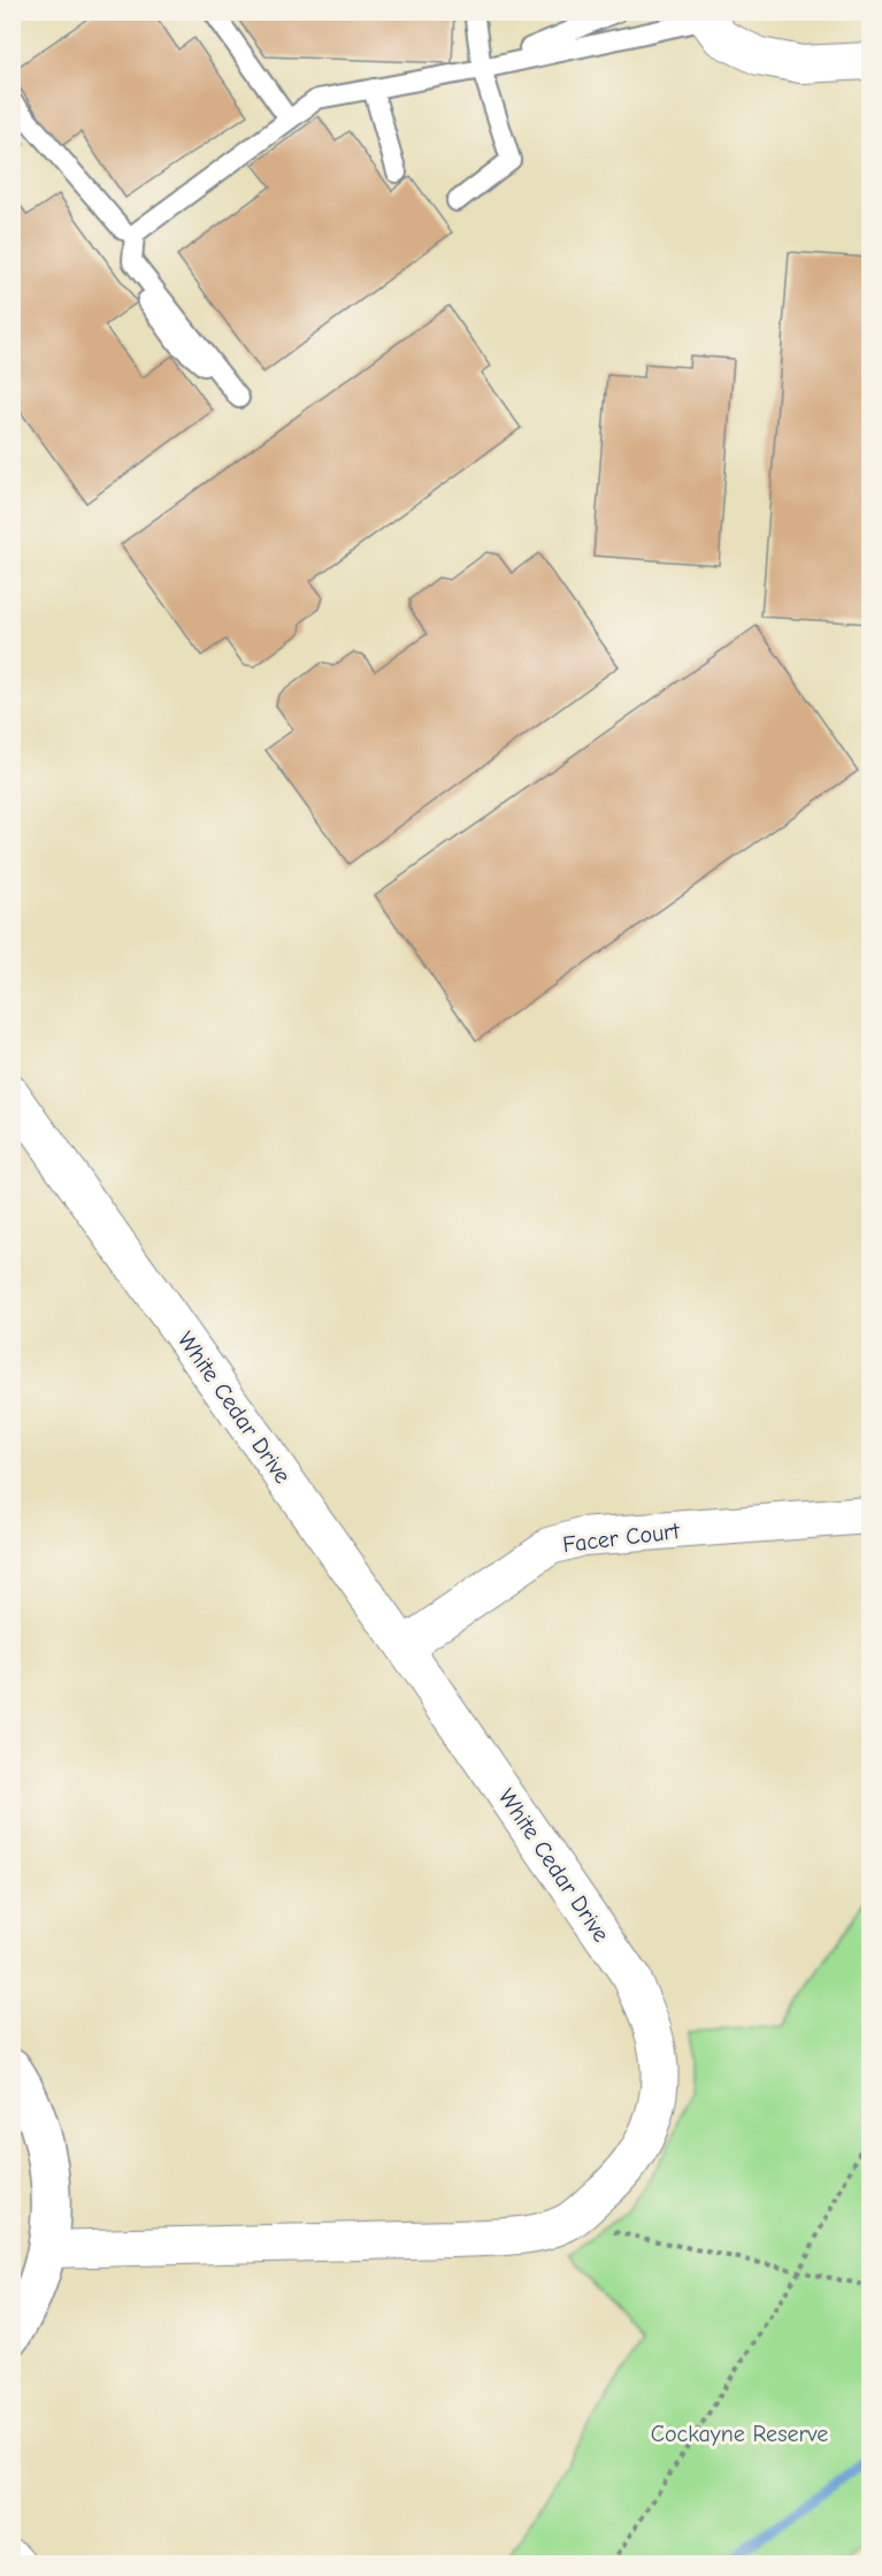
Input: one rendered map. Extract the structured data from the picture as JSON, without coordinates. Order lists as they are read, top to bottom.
{
  "streets": {
    "street": ["White Cedar Drive", "Facer Court"]
  },
  "crossings": [
    ["White Cedar Drive", "Facer Court"]
  ],
  "parks": ["Cockayne Reserve"]
}
